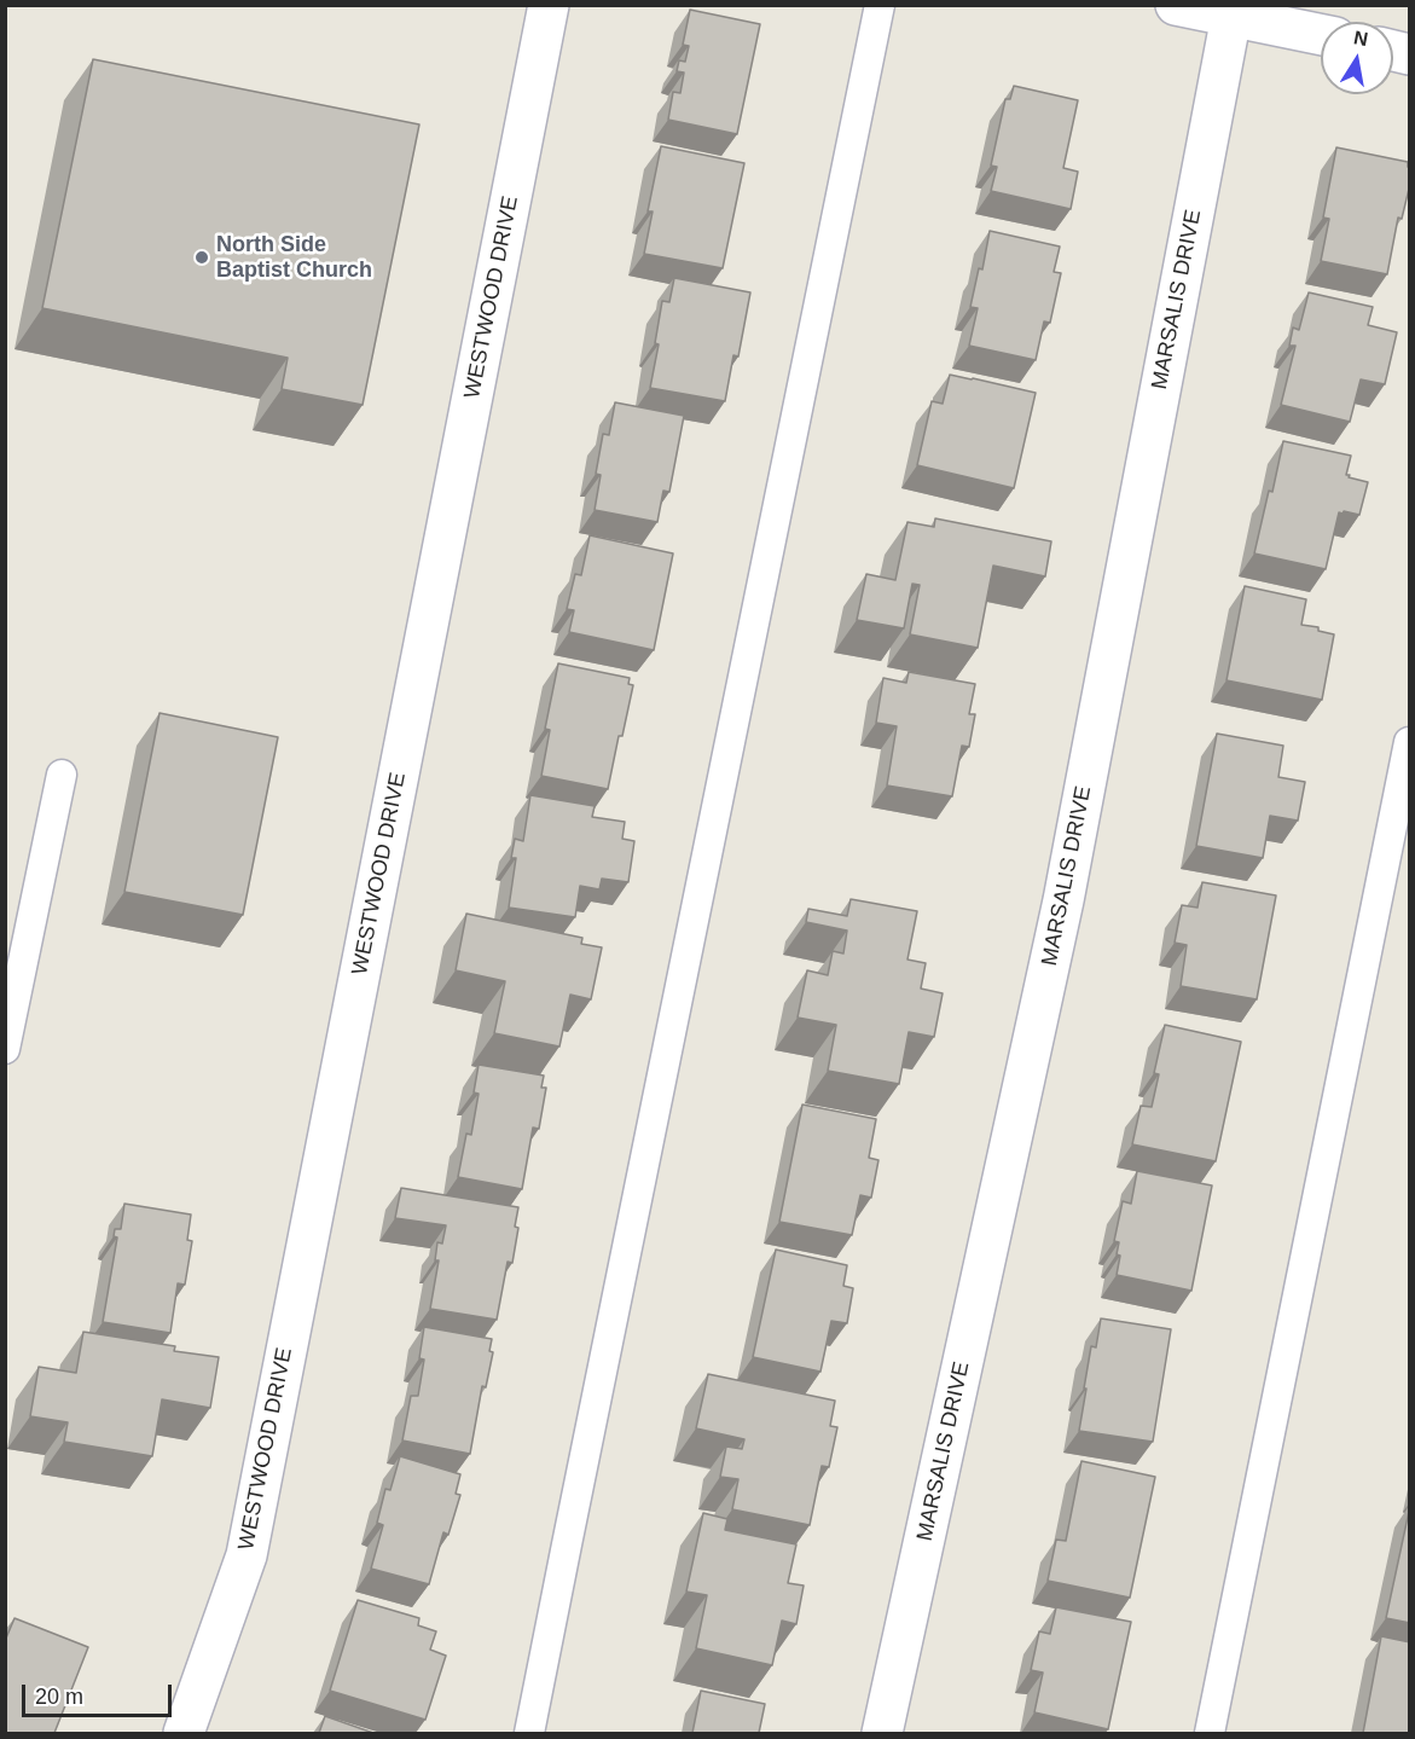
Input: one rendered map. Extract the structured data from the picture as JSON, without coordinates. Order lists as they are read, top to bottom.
{
  "streets": {
    "street": ["WESTWOOD DRIVE", "MARSALIS DRIVE"]
  },
  "places": ["North Side Baptist Church"],
  "scale_bar": "20 m",
  "north": "top"
}
